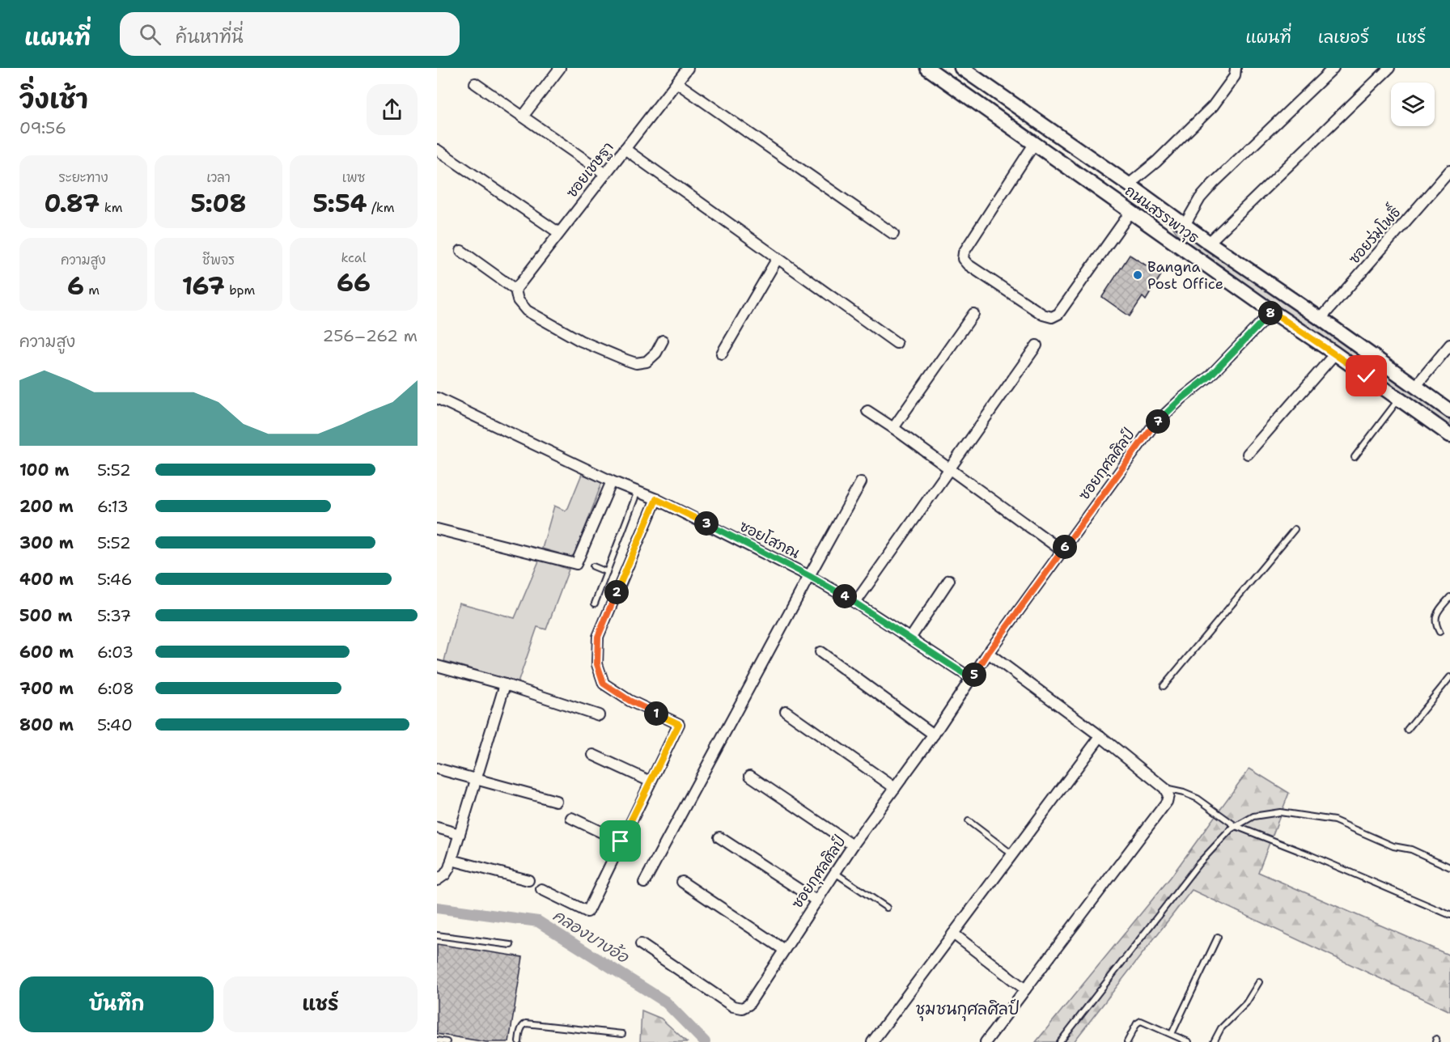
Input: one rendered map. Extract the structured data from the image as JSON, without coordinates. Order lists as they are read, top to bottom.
{
  "streets": {
    "main road": ["ถนนสรรพาวุธ"],
    "street": [
      "ซอยเชษฐา",
      "ซอยร่มโพธิ์",
      "ซอยกุศลศิลป์",
      "ซอยโสภณ"
    ]
  },
  "crossings": [
    ["ถนนสรรพาวุธ", "ซอยร่มโพธิ์"],
    ["ถนนสรรพาวุธ", "ซอยกุศลศิลป์"],
    ["ซอยกุศลศิลป์", "ซอยโสภณ"]
  ],
  "districts": ["ชุมชนกุศลศิลป์"],
  "water": ["คลองบางอ้อ"],
  "places": ["Bangna Post Office"],
  "page": {
    "header": "แผนที่",
    "search": "ค้นหาที่นี่",
    "nav": ["แผนที่", "เลเยอร์", "แชร์"],
    "heading": ["วิ่งเช้า", "09:56"],
    "stats": [
      ["ระยะทาง", "0.87 km"],
      ["เวลา", "5:08"],
      ["เพซ", "5:54 /km"],
      ["ความสูง", "6 m"],
      ["ชีพจร", "167 bpm"],
      ["kcal", "66"]
    ],
    "pins": [
      "8",
      "7",
      "3",
      "6",
      "2",
      "4",
      "5",
      "1"
    ],
    "chart": ["ความสูง", "256–262 m"],
    "list": [
      {
        "name": "100 m",
        "note": "5:52"
      },
      {
        "name": "200 m",
        "note": "6:13"
      },
      {
        "name": "300 m",
        "note": "5:52"
      },
      {
        "name": "400 m",
        "note": "5:46"
      },
      {
        "name": "500 m",
        "note": "5:37"
      },
      {
        "name": "600 m",
        "note": "6:03"
      },
      {
        "name": "700 m",
        "note": "6:08"
      },
      {
        "name": "800 m",
        "note": "5:40"
      }
    ],
    "buttons": ["บันทึก", "แชร์"]
  }
}
